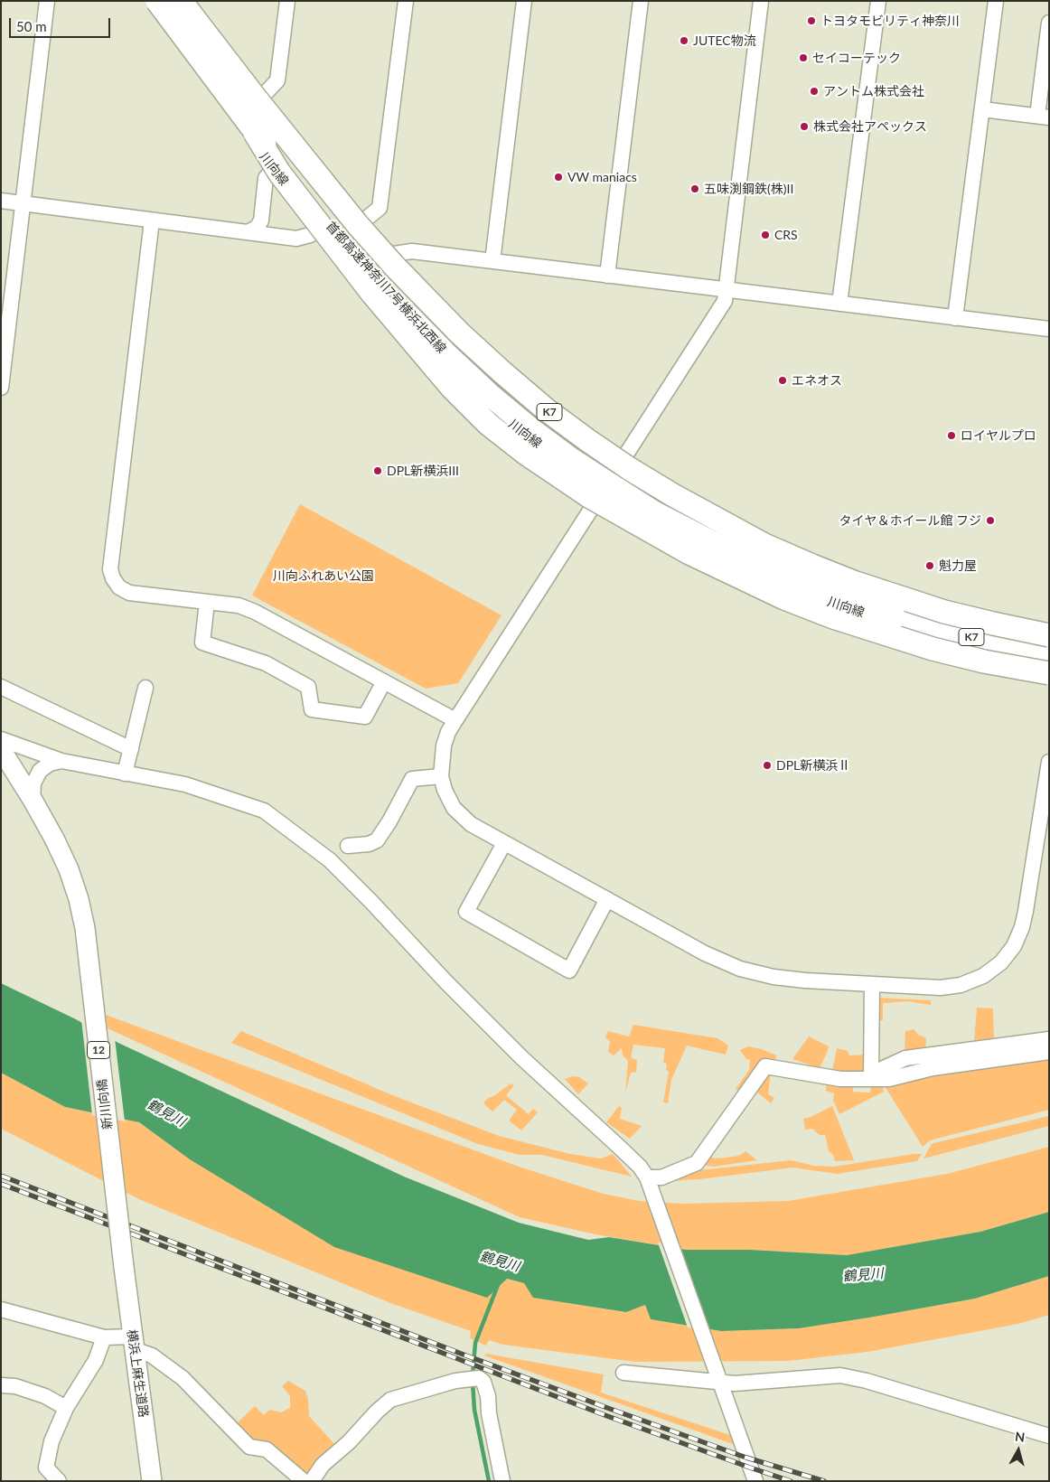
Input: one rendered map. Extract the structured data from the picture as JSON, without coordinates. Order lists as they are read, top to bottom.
{
  "streets": {
    "highway": ["首都高速神奈川7号横浜北西線", "K7"],
    "main road": ["12", "新川向橋", "横浜上麻生道路"],
    "street": ["川向線"]
  },
  "crossings": [
    ["12", "新川向橋"],
    ["新川向橋", "横浜上麻生道路"]
  ],
  "water": ["鶴見川"],
  "parks": ["川向ふれあい公園"],
  "places": [
    "トヨタモビリティ神奈川",
    "JUTEC物流",
    "セイコーテック",
    "アントム株式会社",
    "株式会社アペックス",
    "VW maniacs",
    "五味渕鋼鉄(株)II",
    "CRS",
    "エネオス",
    "ロイヤルプロ",
    "DPL新横浜III",
    "タイヤ＆ホイール館 フジ",
    "魁力屋",
    "DPL新横浜Ⅱ"
  ],
  "scale_bar": "50 m",
  "north": "top"
}
